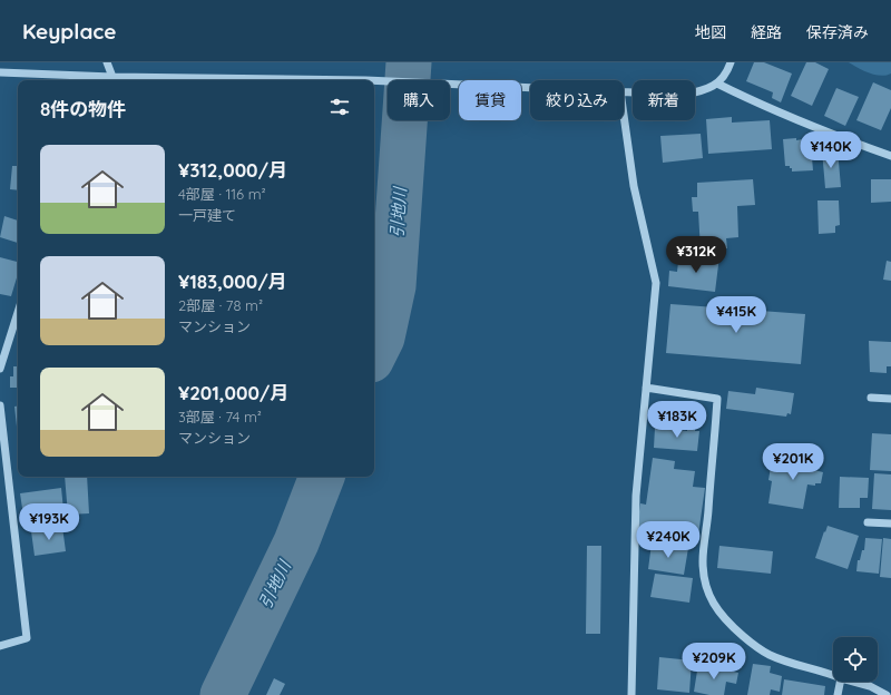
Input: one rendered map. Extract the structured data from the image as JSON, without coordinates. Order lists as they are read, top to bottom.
{
  "water": ["引地川"],
  "page": {
    "header": "Keyplace",
    "nav": ["地図", "経路", "保存済み"],
    "chip": [
      "購入",
      "賃貸",
      "絞り込み",
      "新着"
    ],
    "heading": "8件の物件",
    "price": [
      "¥140K",
      "¥312K",
      "¥415K",
      "¥183K",
      "¥201K",
      "¥193K",
      "¥240K",
      "¥209K"
    ],
    "list": [
      {
        "name": "¥312,000/月",
        "note": "4部屋 · 116 m² · 一戸建て"
      },
      {
        "name": "¥183,000/月",
        "note": "2部屋 · 78 m² · マンション"
      },
      {
        "name": "¥201,000/月",
        "note": "3部屋 · 74 m² · マンション"
      }
    ]
  }
}
